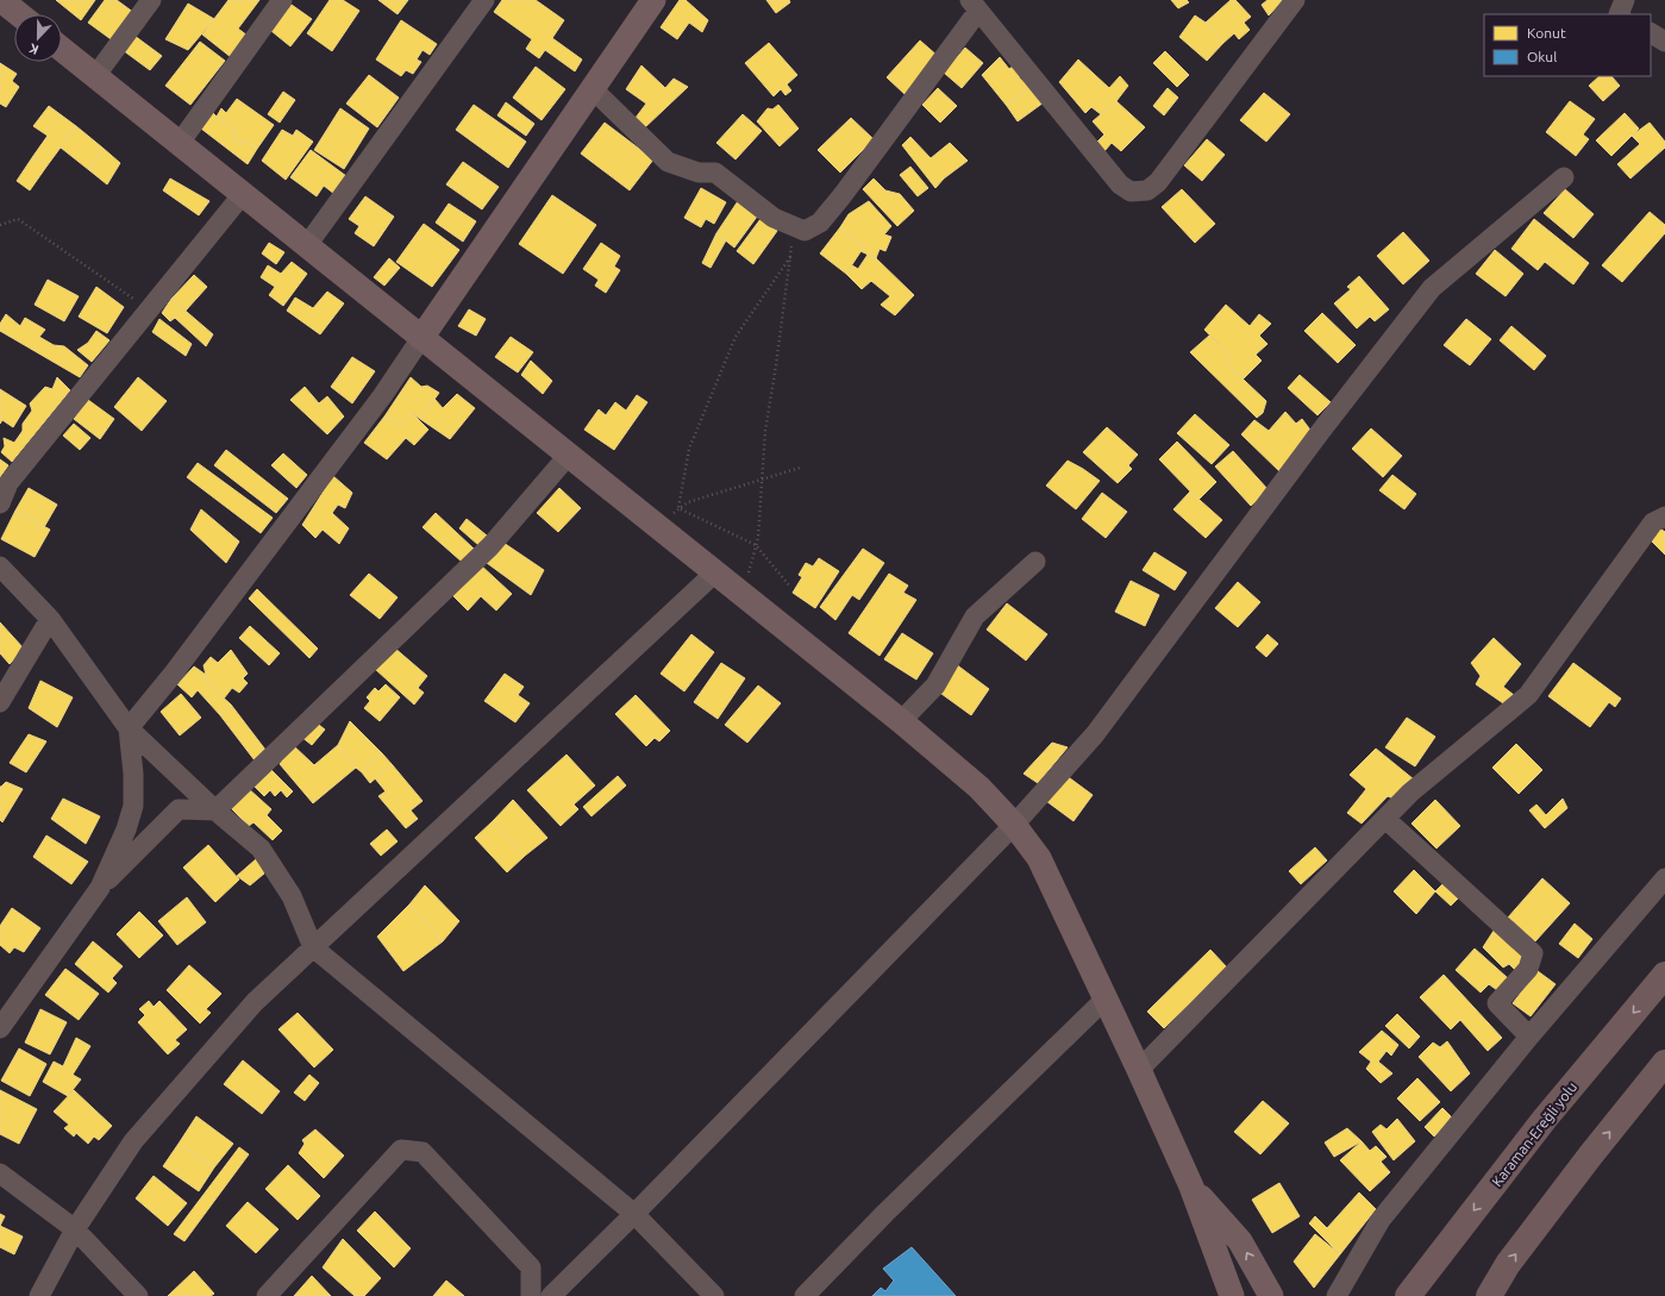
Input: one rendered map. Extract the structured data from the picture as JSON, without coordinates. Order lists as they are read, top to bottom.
{
  "streets": {
    "highway": ["Karaman-Ereğli yolu"]
  },
  "legend": ["Konut", "Okul"],
  "north": "bottom"
}
